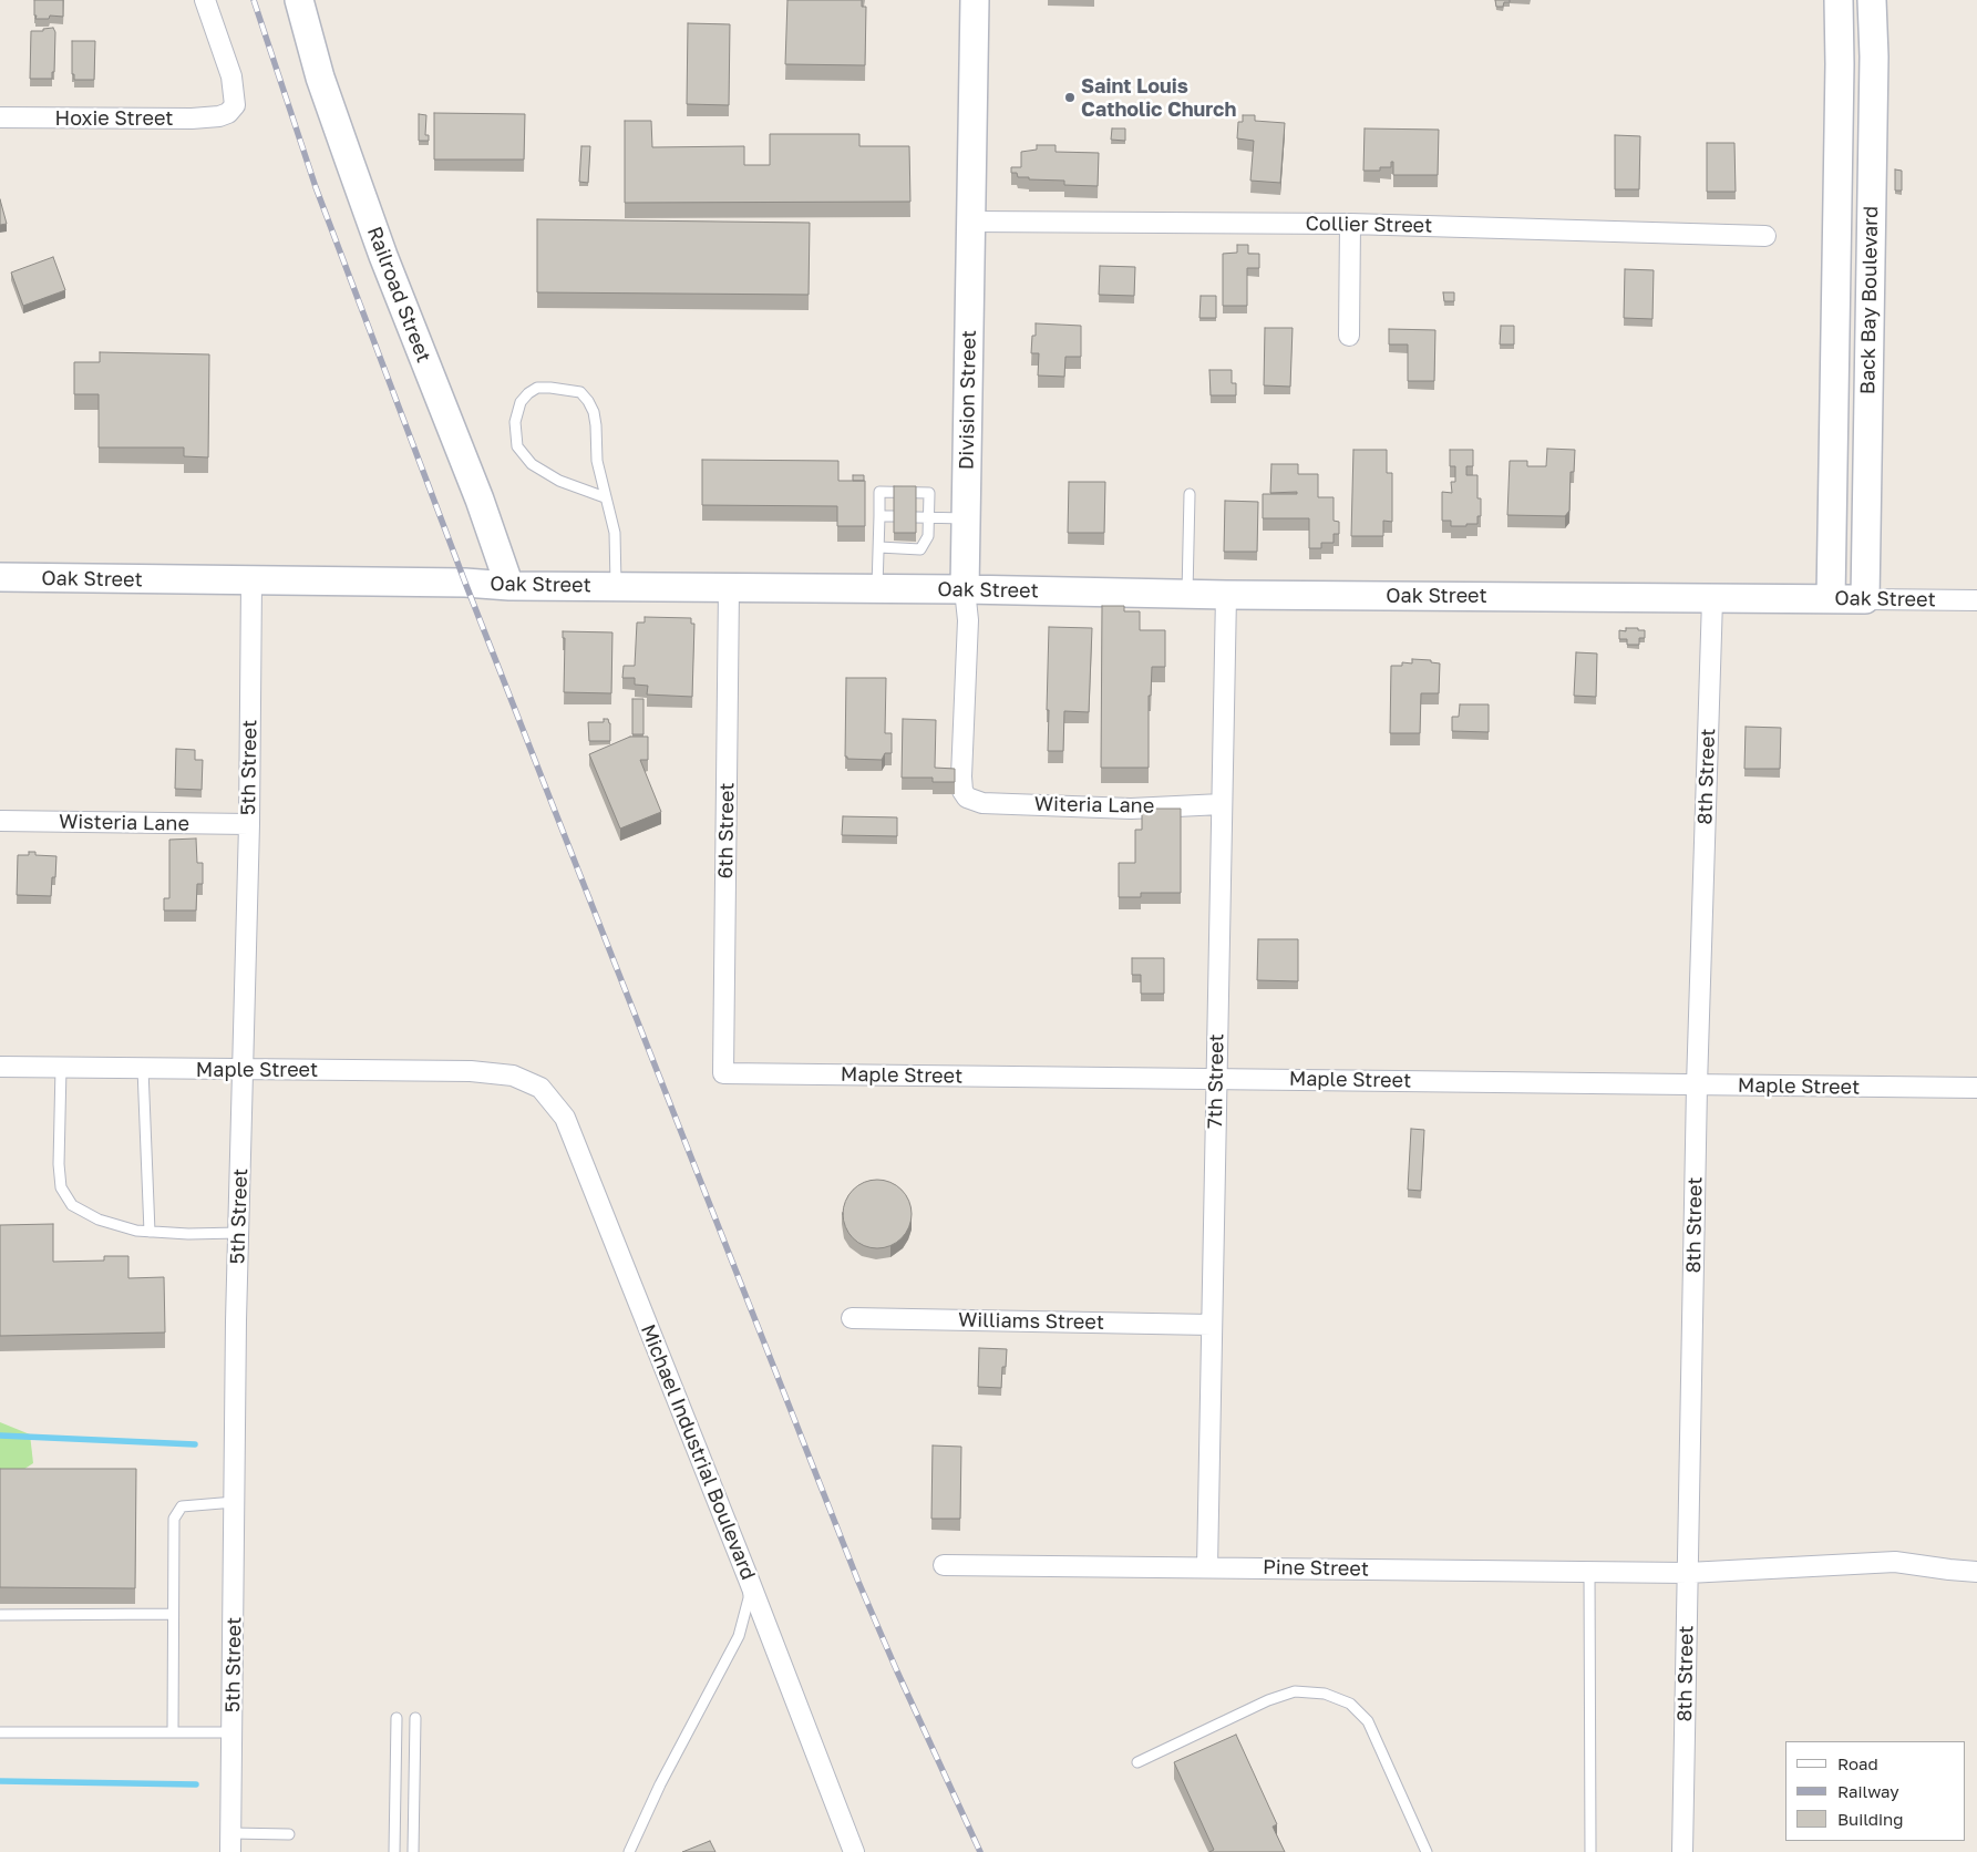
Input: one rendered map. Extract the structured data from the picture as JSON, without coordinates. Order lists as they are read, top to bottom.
{
  "streets": {
    "main road": [
      "Railroad Street",
      "Back Bay Boulevard",
      "Division Street",
      "Oak Street"
    ],
    "street": [
      "Hoxie Street",
      "Collier Street",
      "5th Street",
      "8th Street",
      "Witeria Lane",
      "Wisteria Lane",
      "6th Street",
      "Maple Street",
      "7th Street",
      "Williams Street",
      "Michael Industrial Boulevard",
      "Pine Street"
    ]
  },
  "crossings": [
    ["Collier Street", "Division Street"],
    ["Railroad Street", "Oak Street"],
    ["Back Bay Boulevard", "Oak Street"],
    ["Division Street", "Oak Street"],
    ["Division Street", "Witeria Lane"],
    ["Oak Street", "5th Street"],
    ["Oak Street", "8th Street"],
    ["Oak Street", "6th Street"],
    ["Oak Street", "7th Street"],
    ["5th Street", "Wisteria Lane"],
    ["5th Street", "Maple Street"],
    ["8th Street", "Maple Street"],
    ["8th Street", "Pine Street"],
    ["Witeria Lane", "7th Street"],
    ["6th Street", "Maple Street"],
    ["Maple Street", "7th Street"],
    ["Maple Street", "Michael Industrial Boulevard"],
    ["7th Street", "Williams Street"],
    ["7th Street", "Pine Street"]
  ],
  "places": ["Saint Louis Catholic Church"],
  "legend": ["Road", "Railway", "Building"]
}
